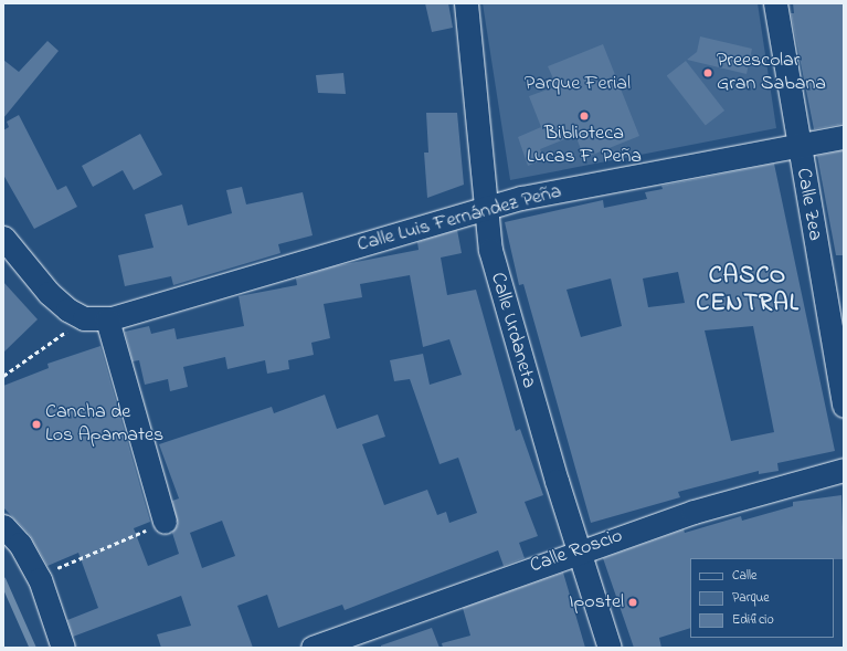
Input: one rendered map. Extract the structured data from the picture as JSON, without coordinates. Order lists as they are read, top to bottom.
{
  "streets": {
    "street": [
      "Calle Zea",
      "Calle Luis Fernández Peña",
      "Calle Urdaneta",
      "Calle Roscio"
    ]
  },
  "crossings": [
    ["Calle Zea", "Calle Luis Fernández Peña"],
    ["Calle Luis Fernández Peña", "Calle Urdaneta"],
    ["Calle Urdaneta", "Calle Roscio"]
  ],
  "districts": ["CASCO CENTRAL"],
  "parks": ["Parque Ferial"],
  "places": [
    "Preescolar Gran Sabana",
    "Biblioteca Lucas F. Peña",
    "Cancha de Los Apamates",
    "Ipostel"
  ],
  "legend": ["Calle", "Parque", "Edificio"]
}
